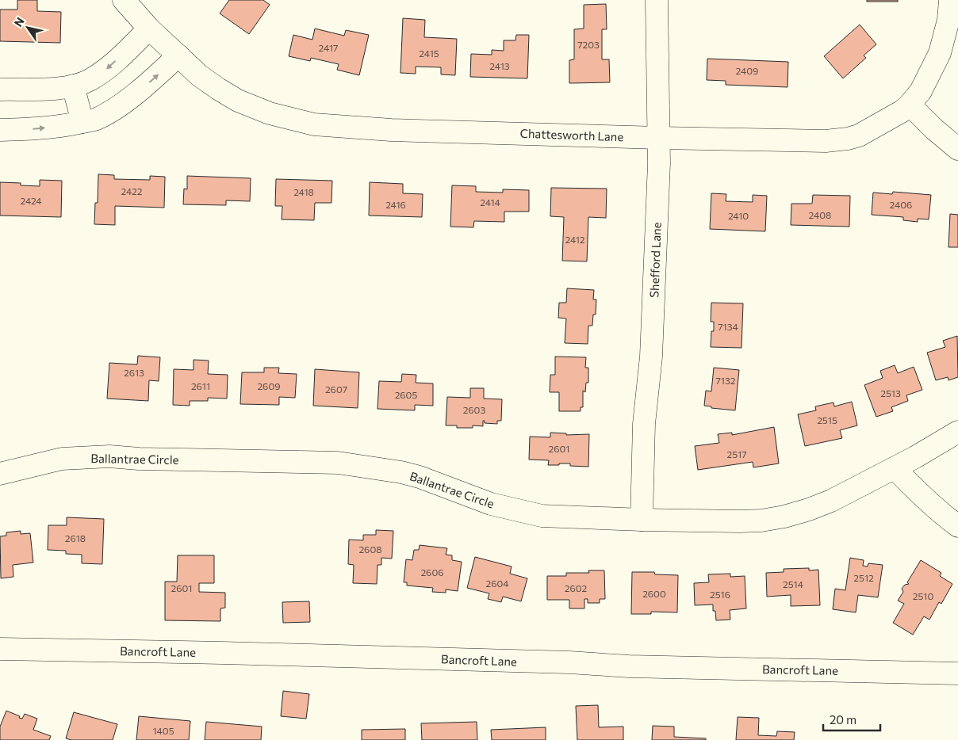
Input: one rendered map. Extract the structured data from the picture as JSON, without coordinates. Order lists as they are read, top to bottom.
{
  "streets": {
    "street": [
      "Chattesworth Lane",
      "Shefford Lane",
      "Ballantrae Circle",
      "Bancroft Lane"
    ]
  },
  "crossings": [
    ["Chattesworth Lane", "Shefford Lane"],
    ["Shefford Lane", "Ballantrae Circle"]
  ],
  "house_numbers": [
    "7203",
    "2417",
    "2415",
    "2413",
    "2409",
    "2422",
    "2418",
    "2424",
    "2414",
    "2416",
    "2406",
    "2408",
    "2410",
    "2412",
    "7134",
    "2613",
    "7132",
    "2611",
    "2609",
    "2607",
    "2513",
    "2605",
    "2603",
    "2515",
    "2601",
    "2517",
    "2618",
    "2608",
    "2606",
    "2512",
    "2604",
    "2514",
    "2601",
    "2602",
    "2600",
    "2516",
    "2510",
    "1405"
  ],
  "scale_bar": "20 m",
  "north": "top left"
}
